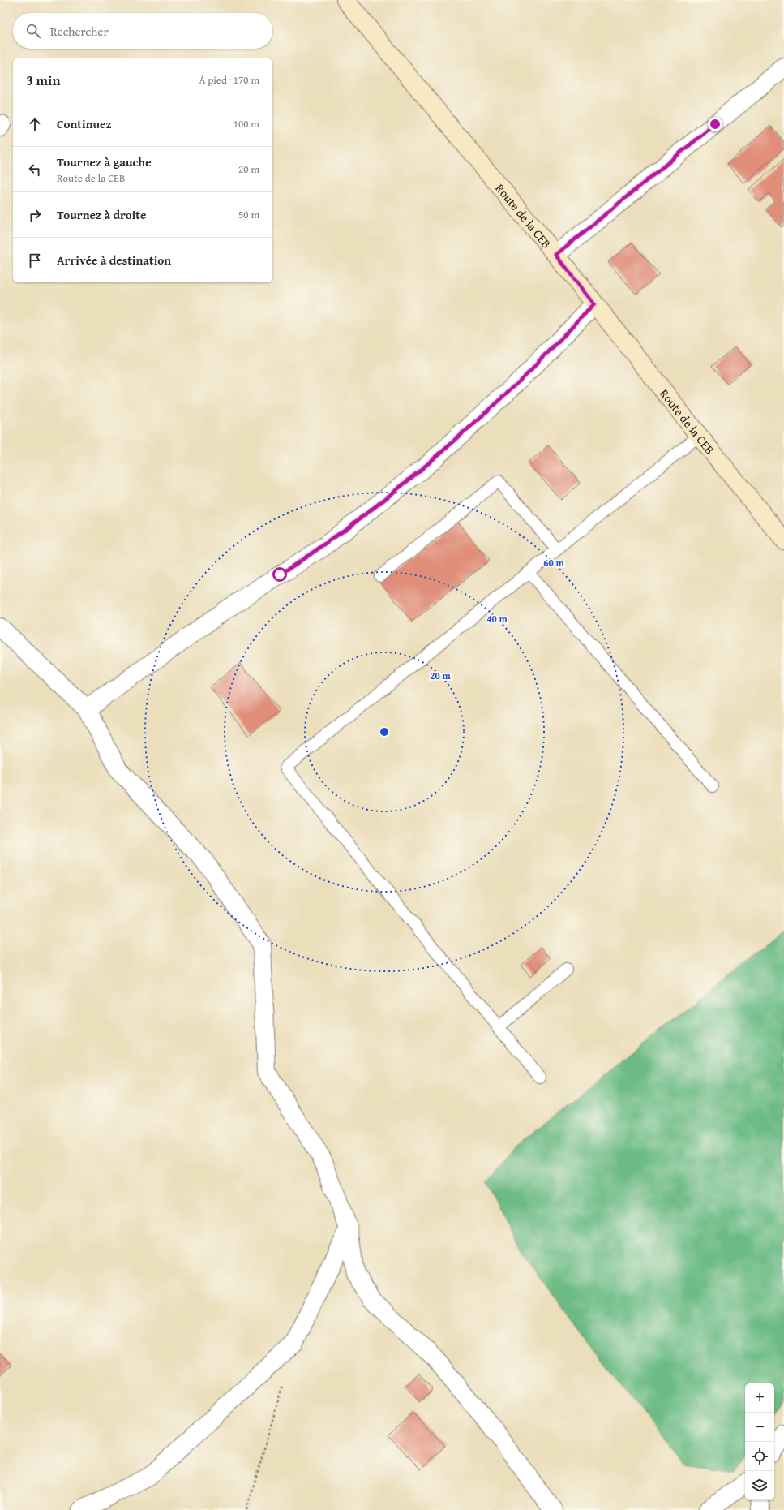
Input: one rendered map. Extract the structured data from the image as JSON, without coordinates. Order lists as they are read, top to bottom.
{
  "streets": {
    "main road": ["Route de la CEB"]
  },
  "page": {
    "search": "Rechercher",
    "heading": ["3 min", "À pied · 170 m"],
    "list": [
      ["Continuez", "100 m"],
      ["Tournez à gauche", "Route de la CEB", "20 m"],
      ["Tournez à droite", "50 m"],
      "Arrivée à destination"
    ],
    "map_buttons": ["+", "−"]
  },
  "rings": ["60 m", "40 m", "20 m"]
}
